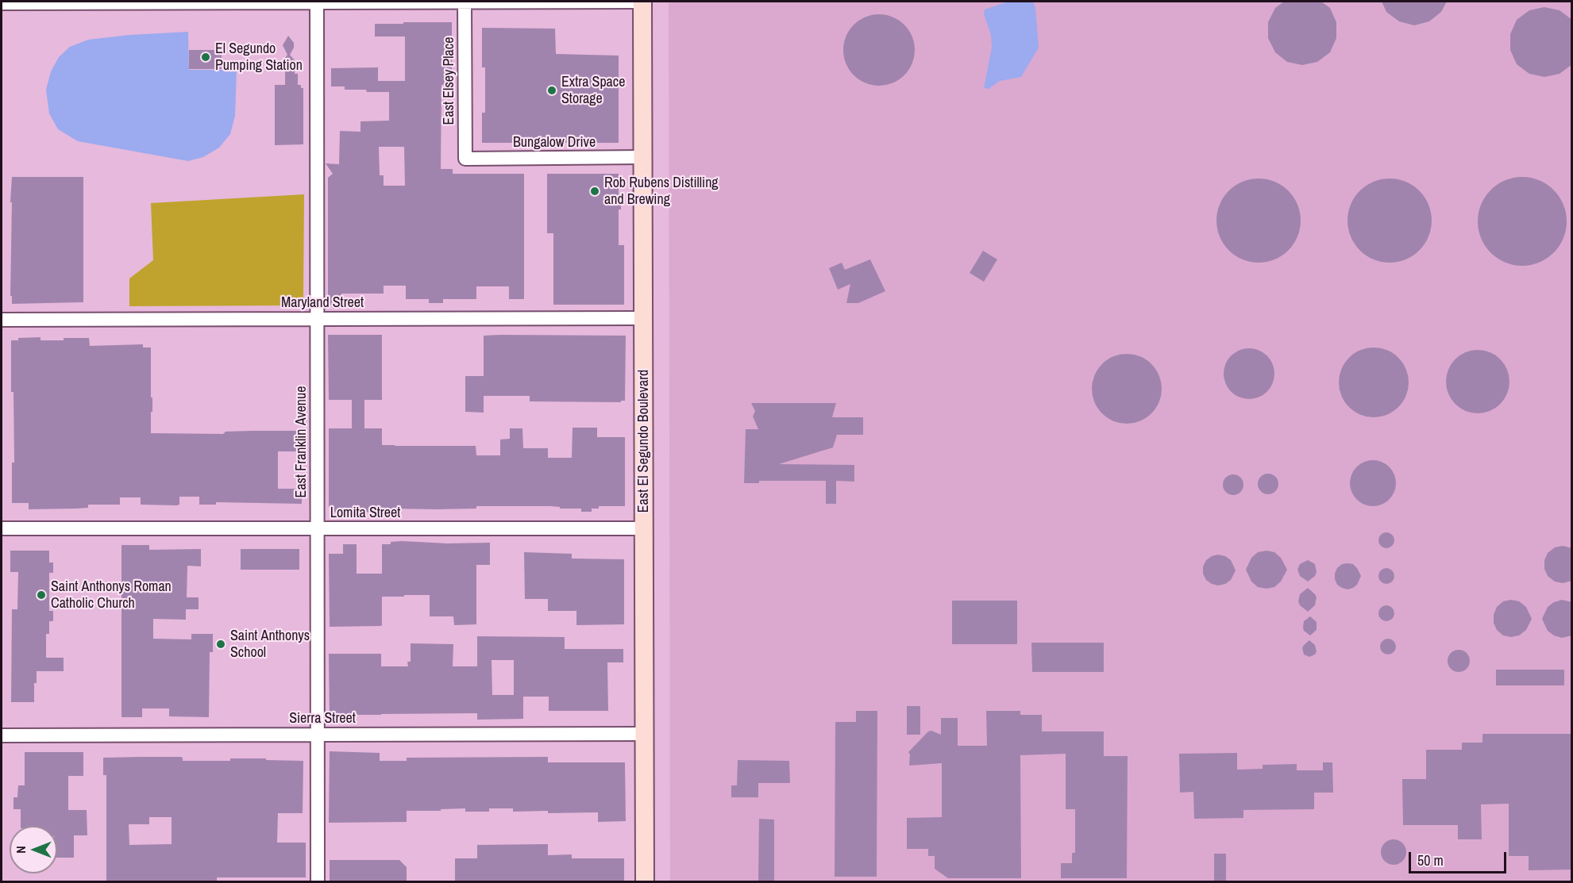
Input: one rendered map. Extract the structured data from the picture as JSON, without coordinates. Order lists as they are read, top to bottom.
{
  "streets": {
    "main road": ["East El Segundo Boulevard"],
    "street": [
      "East Elsey Place",
      "Bungalow Drive",
      "Maryland Street",
      "East Franklin Avenue",
      "Lomita Street",
      "Sierra Street"
    ]
  },
  "crossings": [
    ["East Elsey Place", "Bungalow Drive"],
    ["Bungalow Drive", "East El Segundo Boulevard"],
    ["Maryland Street", "East El Segundo Boulevard"],
    ["Maryland Street", "East Franklin Avenue"],
    ["East El Segundo Boulevard", "Lomita Street"],
    ["East El Segundo Boulevard", "Sierra Street"],
    ["East Franklin Avenue", "Lomita Street"],
    ["East Franklin Avenue", "Sierra Street"]
  ],
  "places": [
    "El Segundo Pumping Station",
    "Extra Space Storage",
    "Rob Rubens Distilling and Brewing",
    "Saint Anthonys Roman Catholic Church",
    "Saint Anthonys School"
  ],
  "scale_bar": "50 m",
  "north": "left"
}
